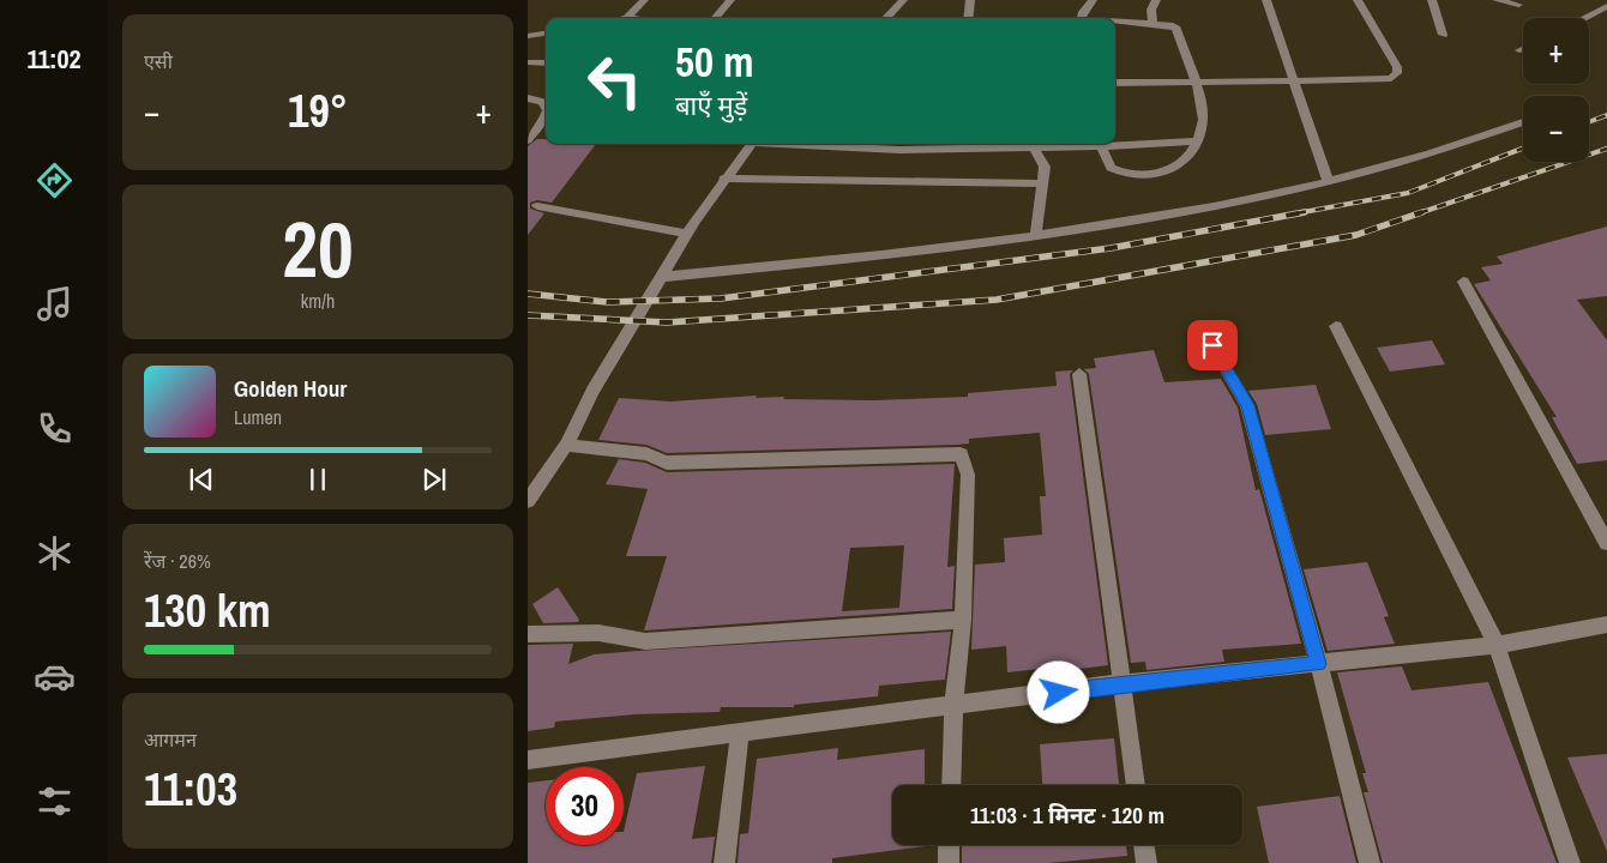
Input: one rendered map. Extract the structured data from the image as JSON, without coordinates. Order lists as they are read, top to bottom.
{
  "page": {
    "tabs": "11:02",
    "tile": [
      "एसी",
      ["20", "km/h"],
      ["रेंज · 26%", "130 km"],
      ["आगमन", "11:03"]
    ],
    "map_buttons": ["+", "−"],
    "turn": ["50 m", "बाएँ मुड़ें"],
    "heat": ["−", "19°", "+"],
    "song": ["Golden Hour", "Lumen"],
    "limit": "30",
    "trip": "11:03 · 1 मिनट · 120 m"
  }
}
